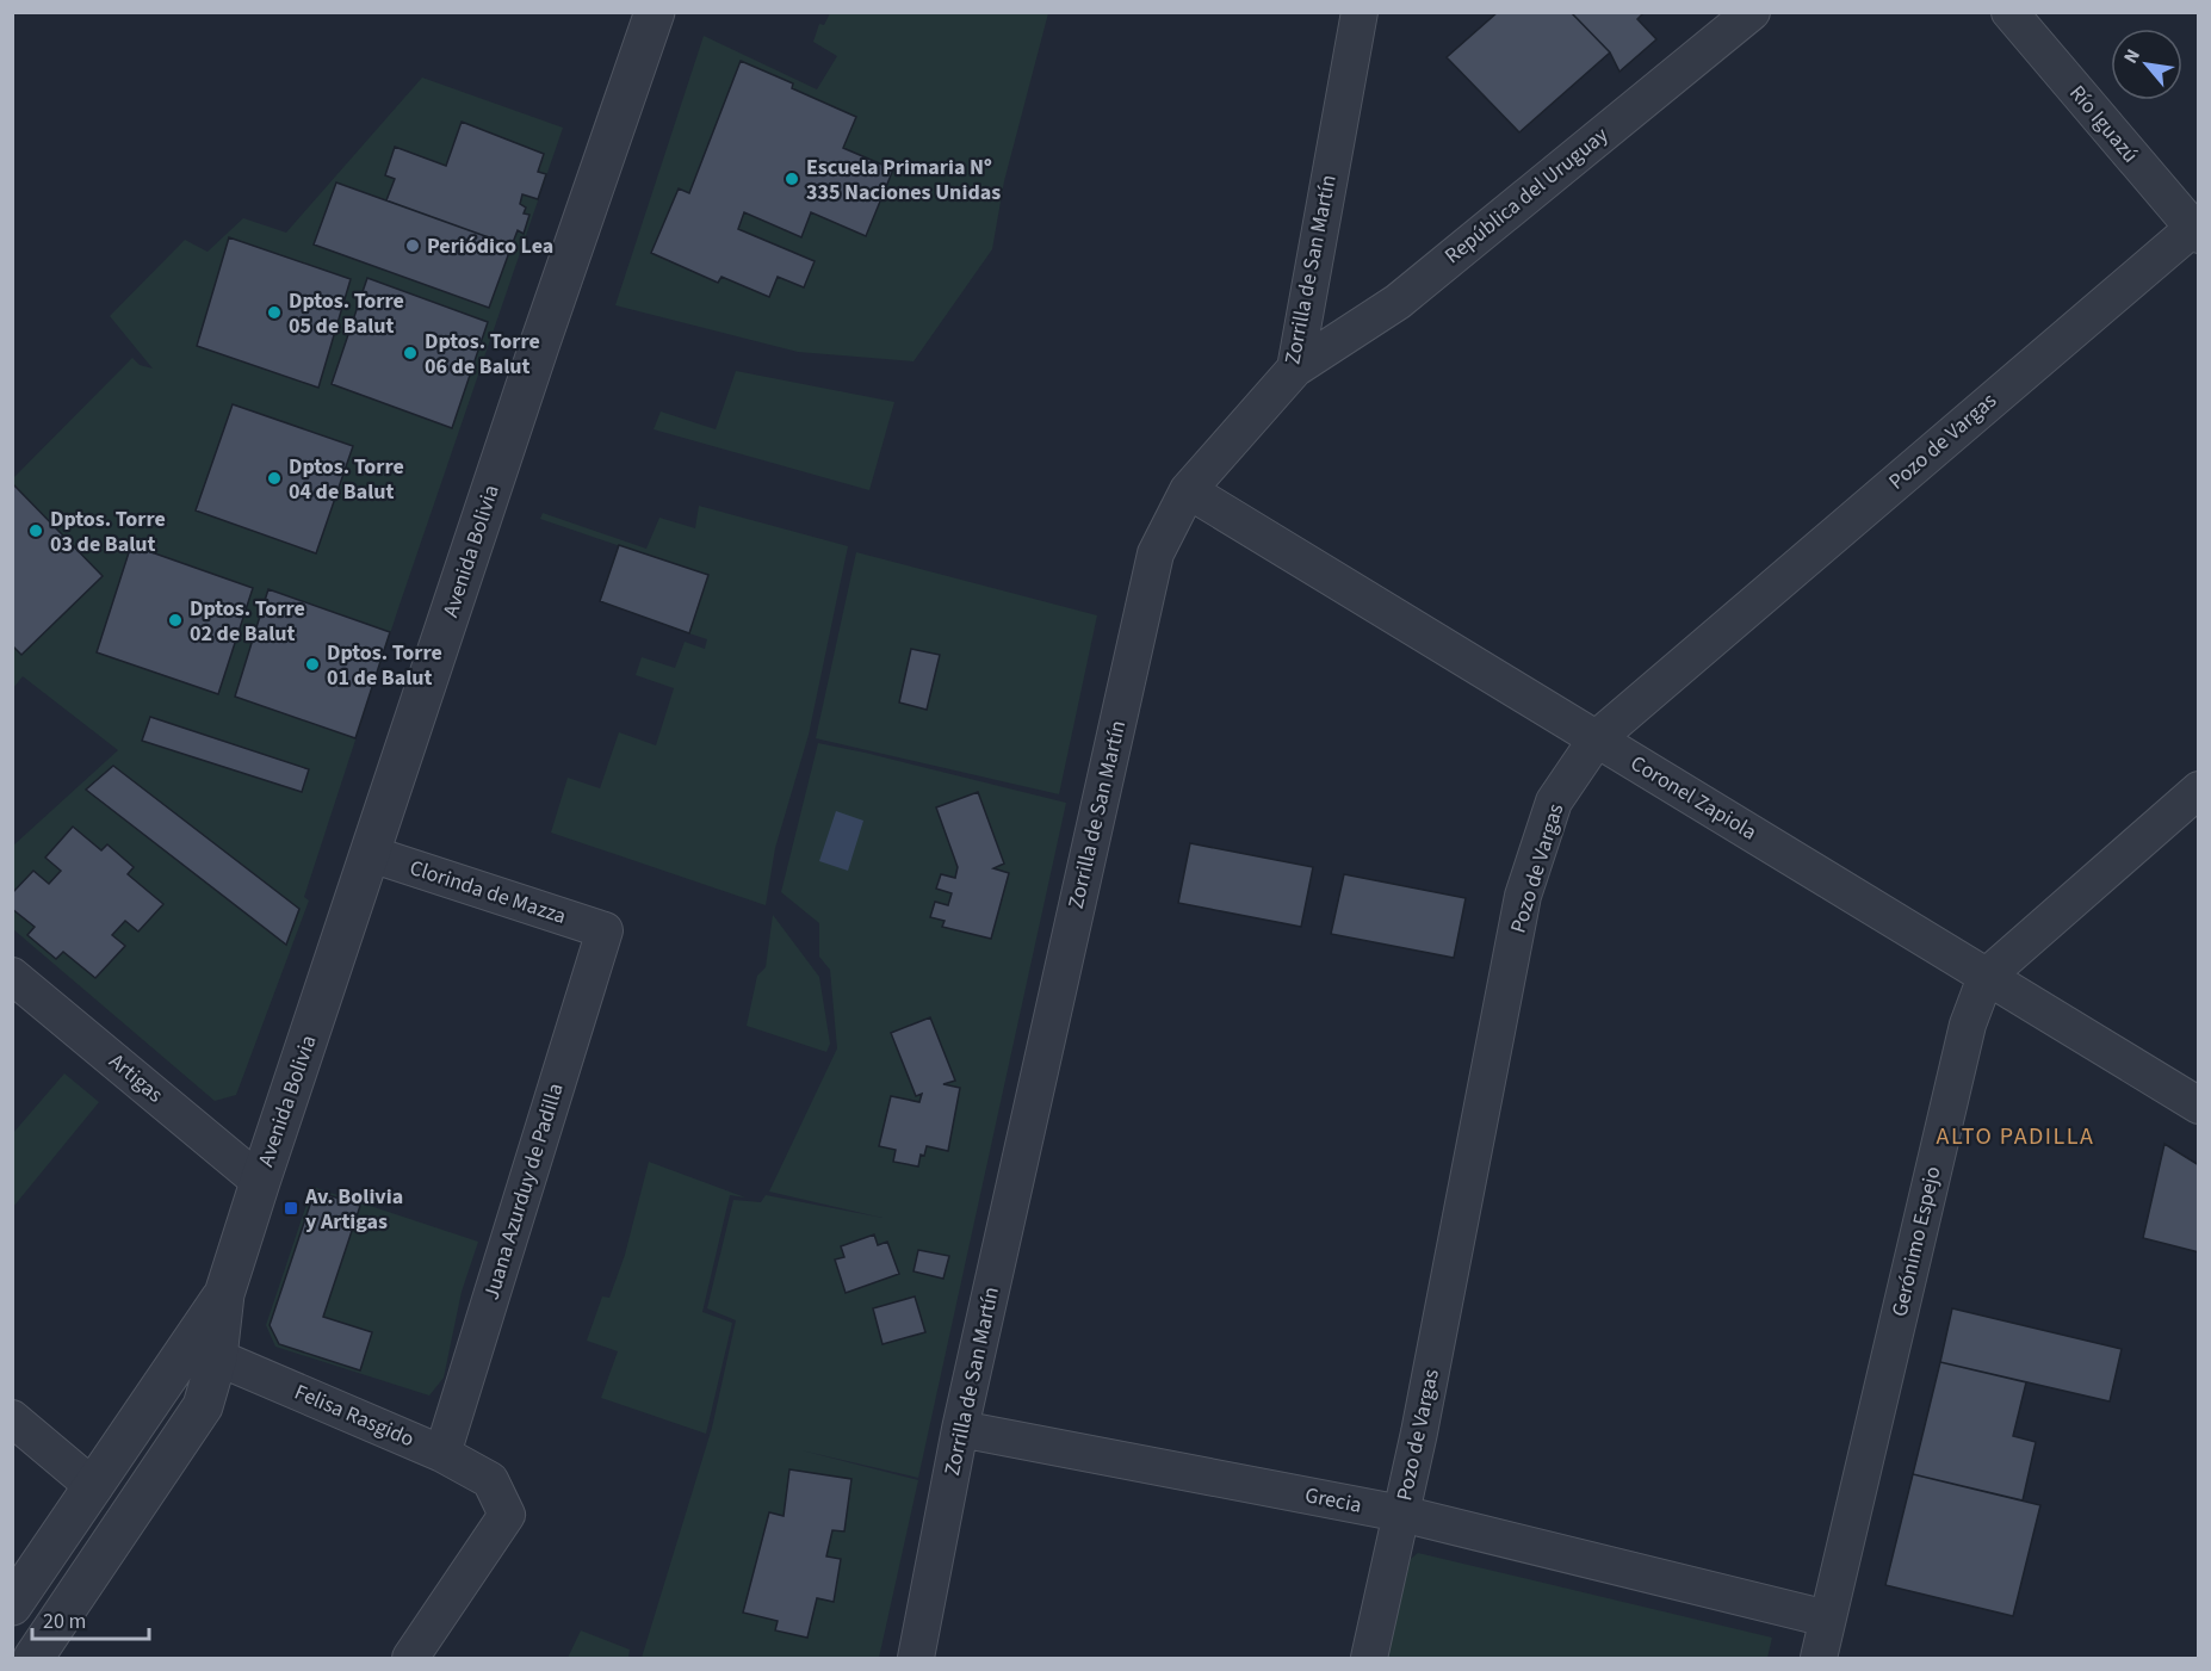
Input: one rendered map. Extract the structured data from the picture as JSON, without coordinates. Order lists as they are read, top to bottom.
{
  "streets": {
    "street": [
      "Río Iguazú",
      "República del Uruguay",
      "Zorrilla de San Martín",
      "Pozo de Vargas",
      "Avenida Bolivia",
      "Coronel Zapiola",
      "Clorinda de Mazza",
      "Artigas",
      "Juana Azurduy de Padilla",
      "Gerónimo Espejo",
      "Felisa Rasgido",
      "Grecia"
    ]
  },
  "crossings": [
    ["Río Iguazú", "Pozo de Vargas"],
    ["República del Uruguay", "Zorrilla de San Martín"],
    ["Zorrilla de San Martín", "Coronel Zapiola"],
    ["Zorrilla de San Martín", "Grecia"],
    ["Pozo de Vargas", "Coronel Zapiola"],
    ["Pozo de Vargas", "Grecia"],
    ["Avenida Bolivia", "Clorinda de Mazza"],
    ["Avenida Bolivia", "Artigas"],
    ["Avenida Bolivia", "Felisa Rasgido"],
    ["Coronel Zapiola", "Gerónimo Espejo"],
    ["Clorinda de Mazza", "Juana Azurduy de Padilla"],
    ["Juana Azurduy de Padilla", "Felisa Rasgido"],
    ["Gerónimo Espejo", "Grecia"]
  ],
  "districts": ["ALTO PADILLA"],
  "places": {
    "other": [
      "Escuela Primaria Nº 335 Naciones Unidas",
      "Periódico Lea",
      "Dptos. Torre 05 de Balut",
      "Dptos. Torre 06 de Balut",
      "Dptos. Torre 04 de Balut",
      "Dptos. Torre 03 de Balut",
      "Dptos. Torre 02 de Balut",
      "Dptos. Torre 01 de Balut"
    ],
    "transit": ["Av. Bolivia y Artigas"]
  },
  "scale_bar": "20 m",
  "north": "top left"
}
